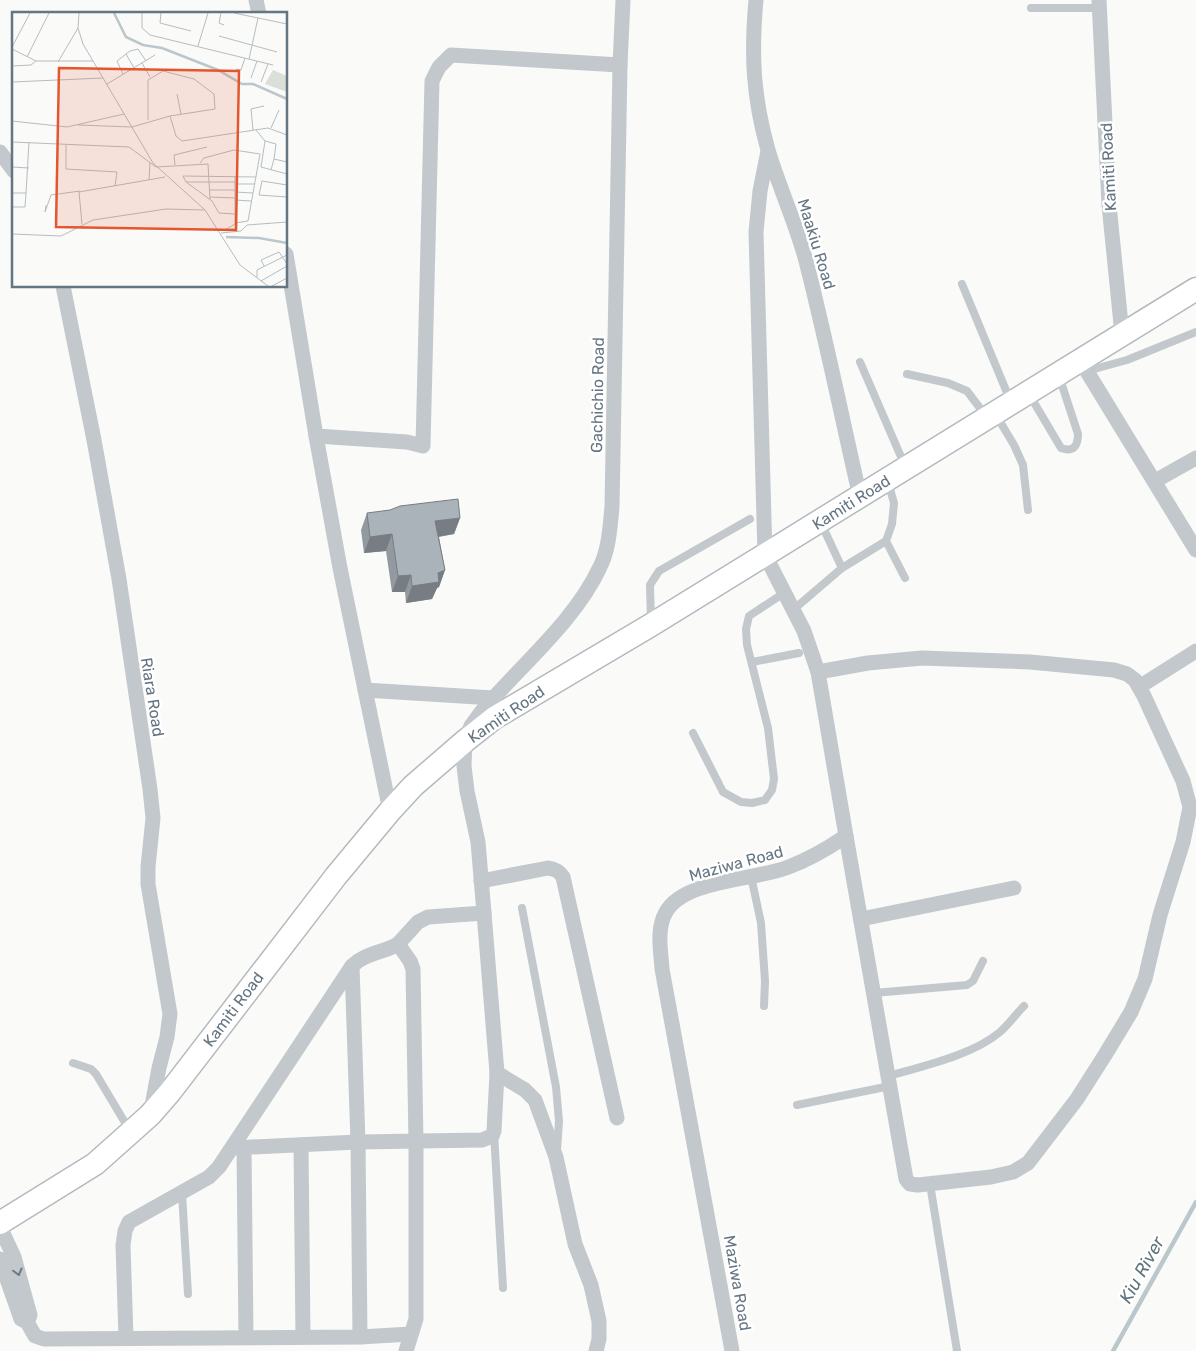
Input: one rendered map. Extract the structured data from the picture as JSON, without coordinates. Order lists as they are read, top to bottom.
{
  "streets": {
    "main road": ["Kamiti Road"],
    "street": [
      "Maakiu Road",
      "Gachichio Road",
      "Riara Road",
      "Maziwa Road"
    ]
  },
  "crossings": [
    ["Kamiti Road", "Maakiu Road"],
    ["Kamiti Road", "Gachichio Road"],
    ["Kamiti Road", "Riara Road"]
  ],
  "water": ["Kiu River"]
}
